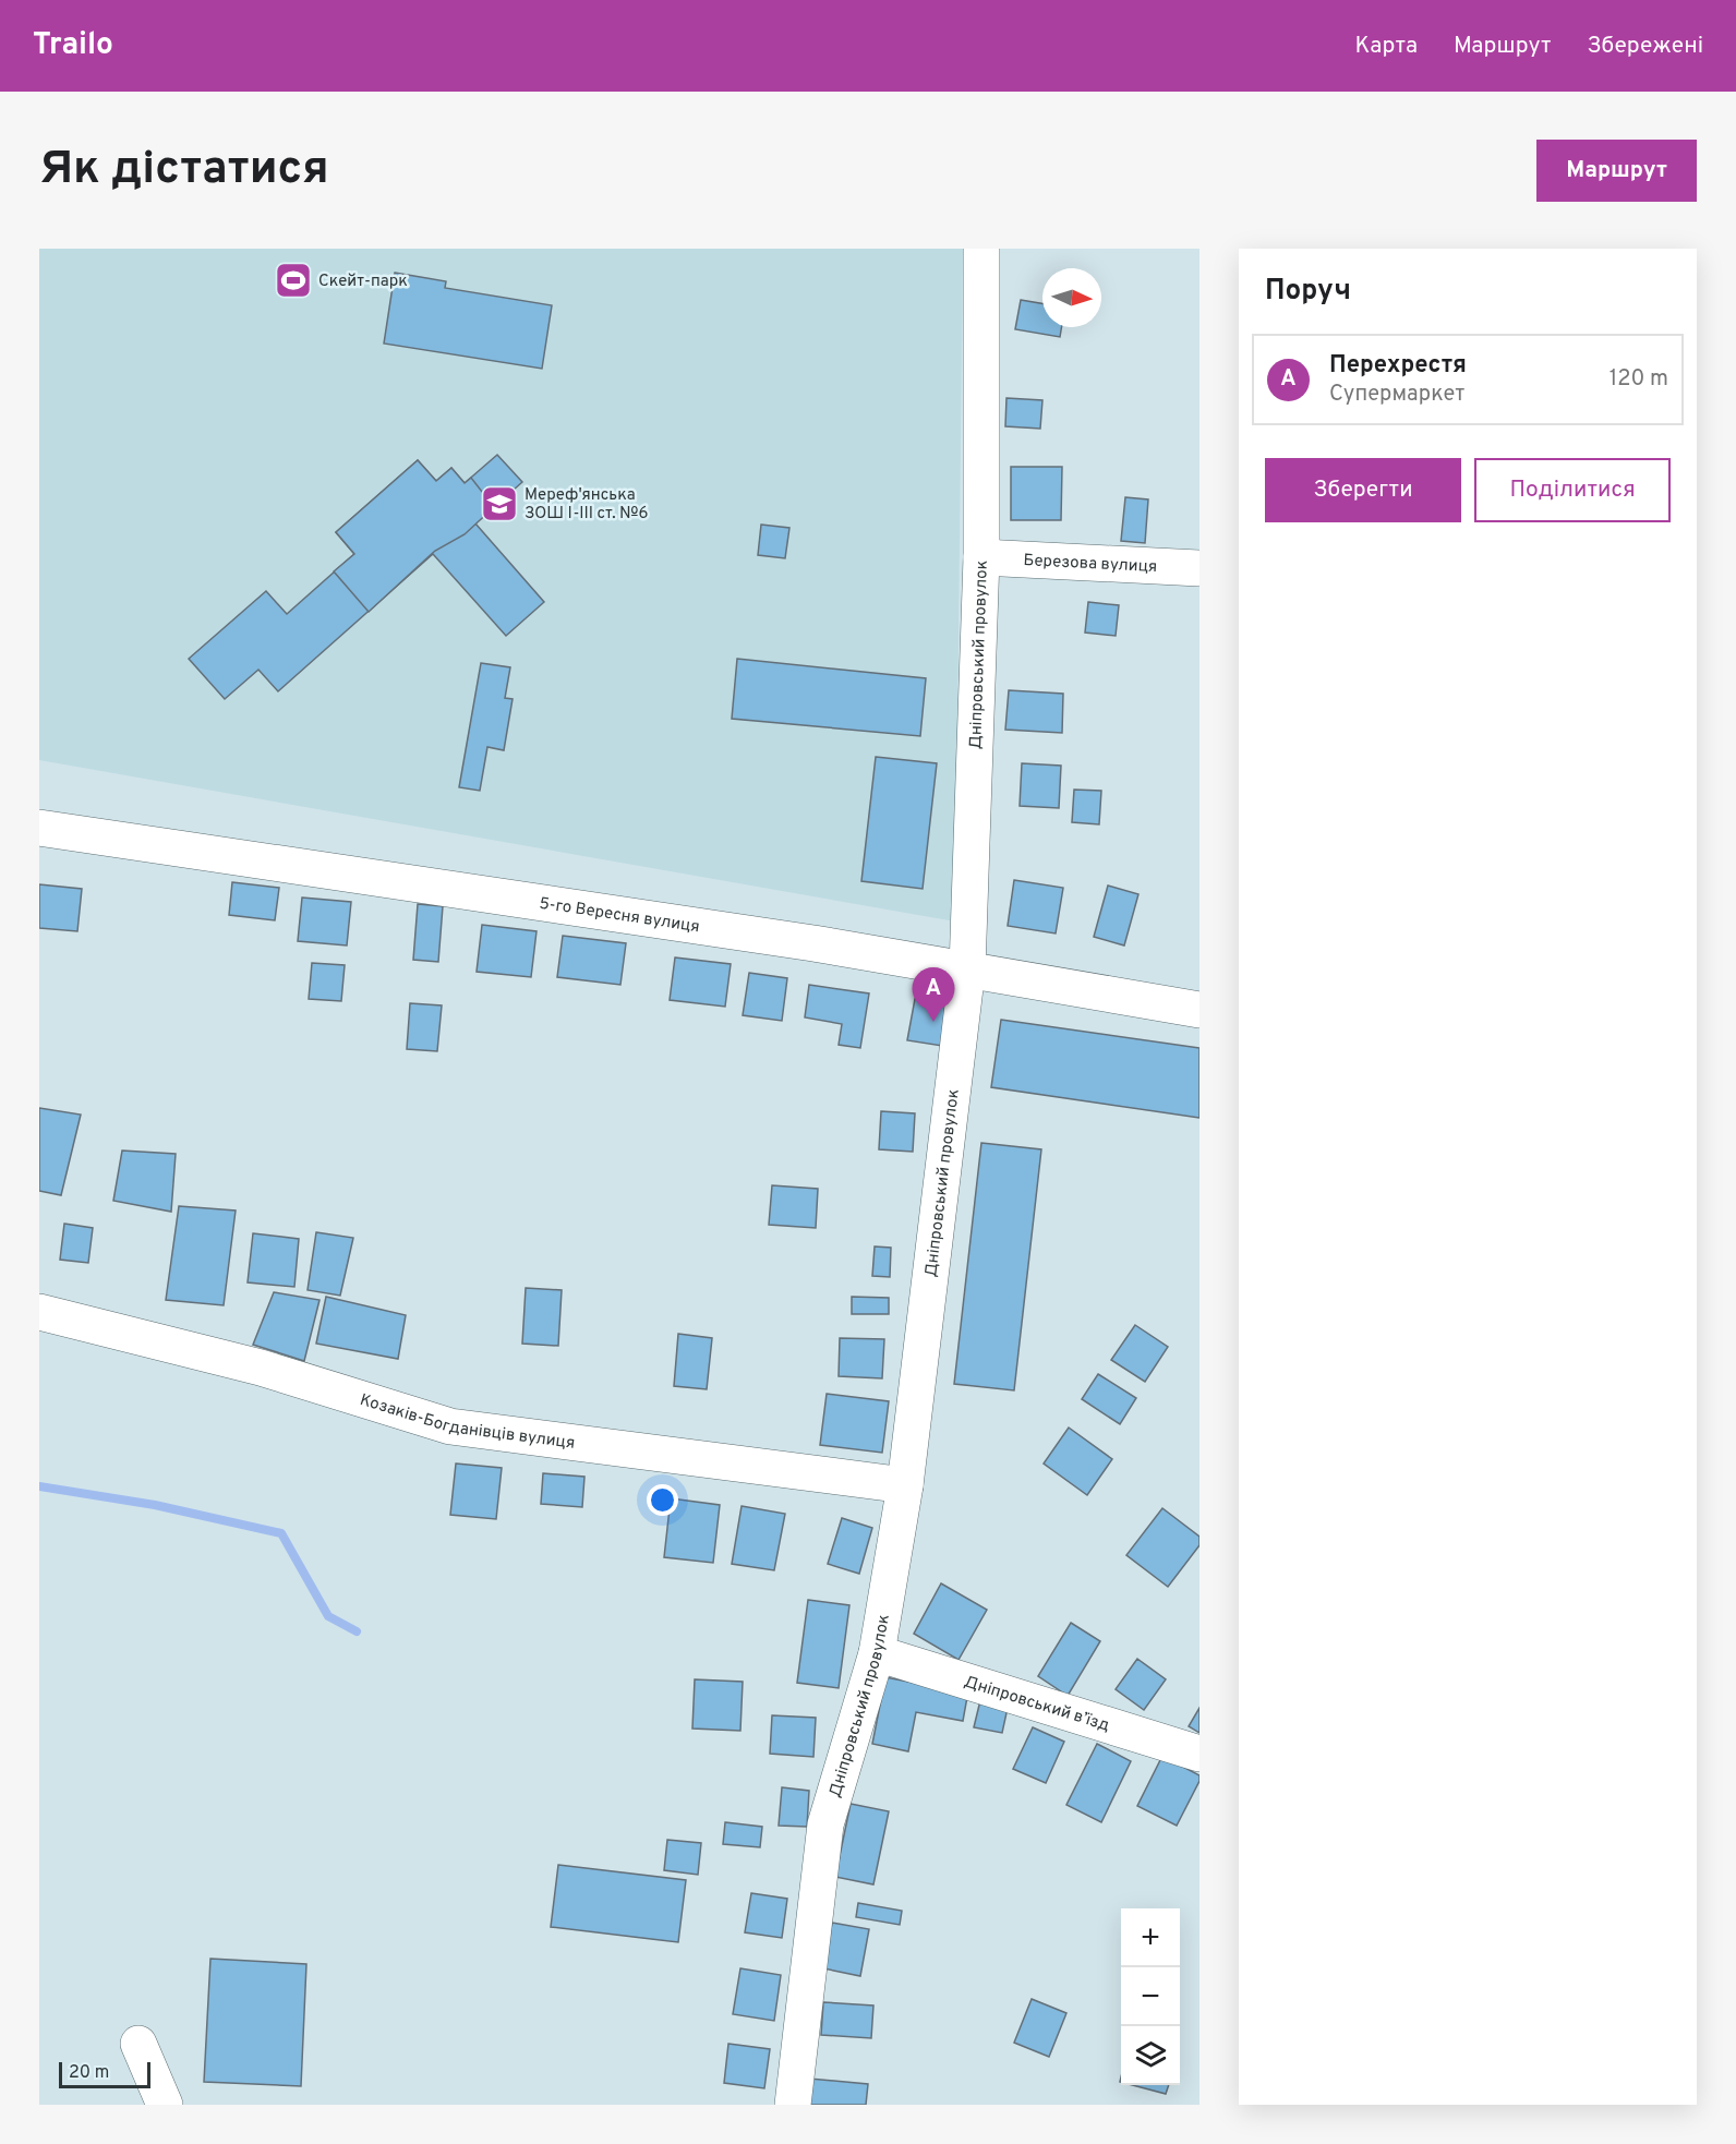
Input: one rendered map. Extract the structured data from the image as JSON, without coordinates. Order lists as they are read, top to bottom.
{
  "streets": {
    "street": [
      "Березова вулиця",
      "Дніпровський провулок",
      "5-го Вересня вулиця",
      "Козаків-Богданівців вулиця",
      "Дніпровський в’їзд"
    ]
  },
  "crossings": [
    ["Березова вулиця", "Дніпровський провулок"],
    ["Дніпровський провулок", "5-го Вересня вулиця"],
    ["Дніпровський провулок", "Козаків-Богданівців вулиця"],
    ["Дніпровський провулок", "Дніпровський в’їзд"]
  ],
  "places": {
    "sports": ["Скейт-парк"],
    "school or university": ["Мереф'янська ЗОШ І-ІІІ ст. №6"]
  },
  "scale_bar": "20 m",
  "north": "right",
  "page": {
    "header": "Trailo",
    "nav": ["Карта", "Маршрут", "Збережені"],
    "buttons": [
      "Маршрут",
      ["Зберегти", "Поділитися"]
    ],
    "title": "Як дістатися",
    "heading": "Поруч",
    "list": [
      {
        "mark": "A",
        "name": "Перехрестя",
        "note": "Супермаркет",
        "value": "120 m"
      }
    ],
    "pins": "A",
    "map_buttons": ["+", "−"],
    "scale": "20 m"
  }
}
